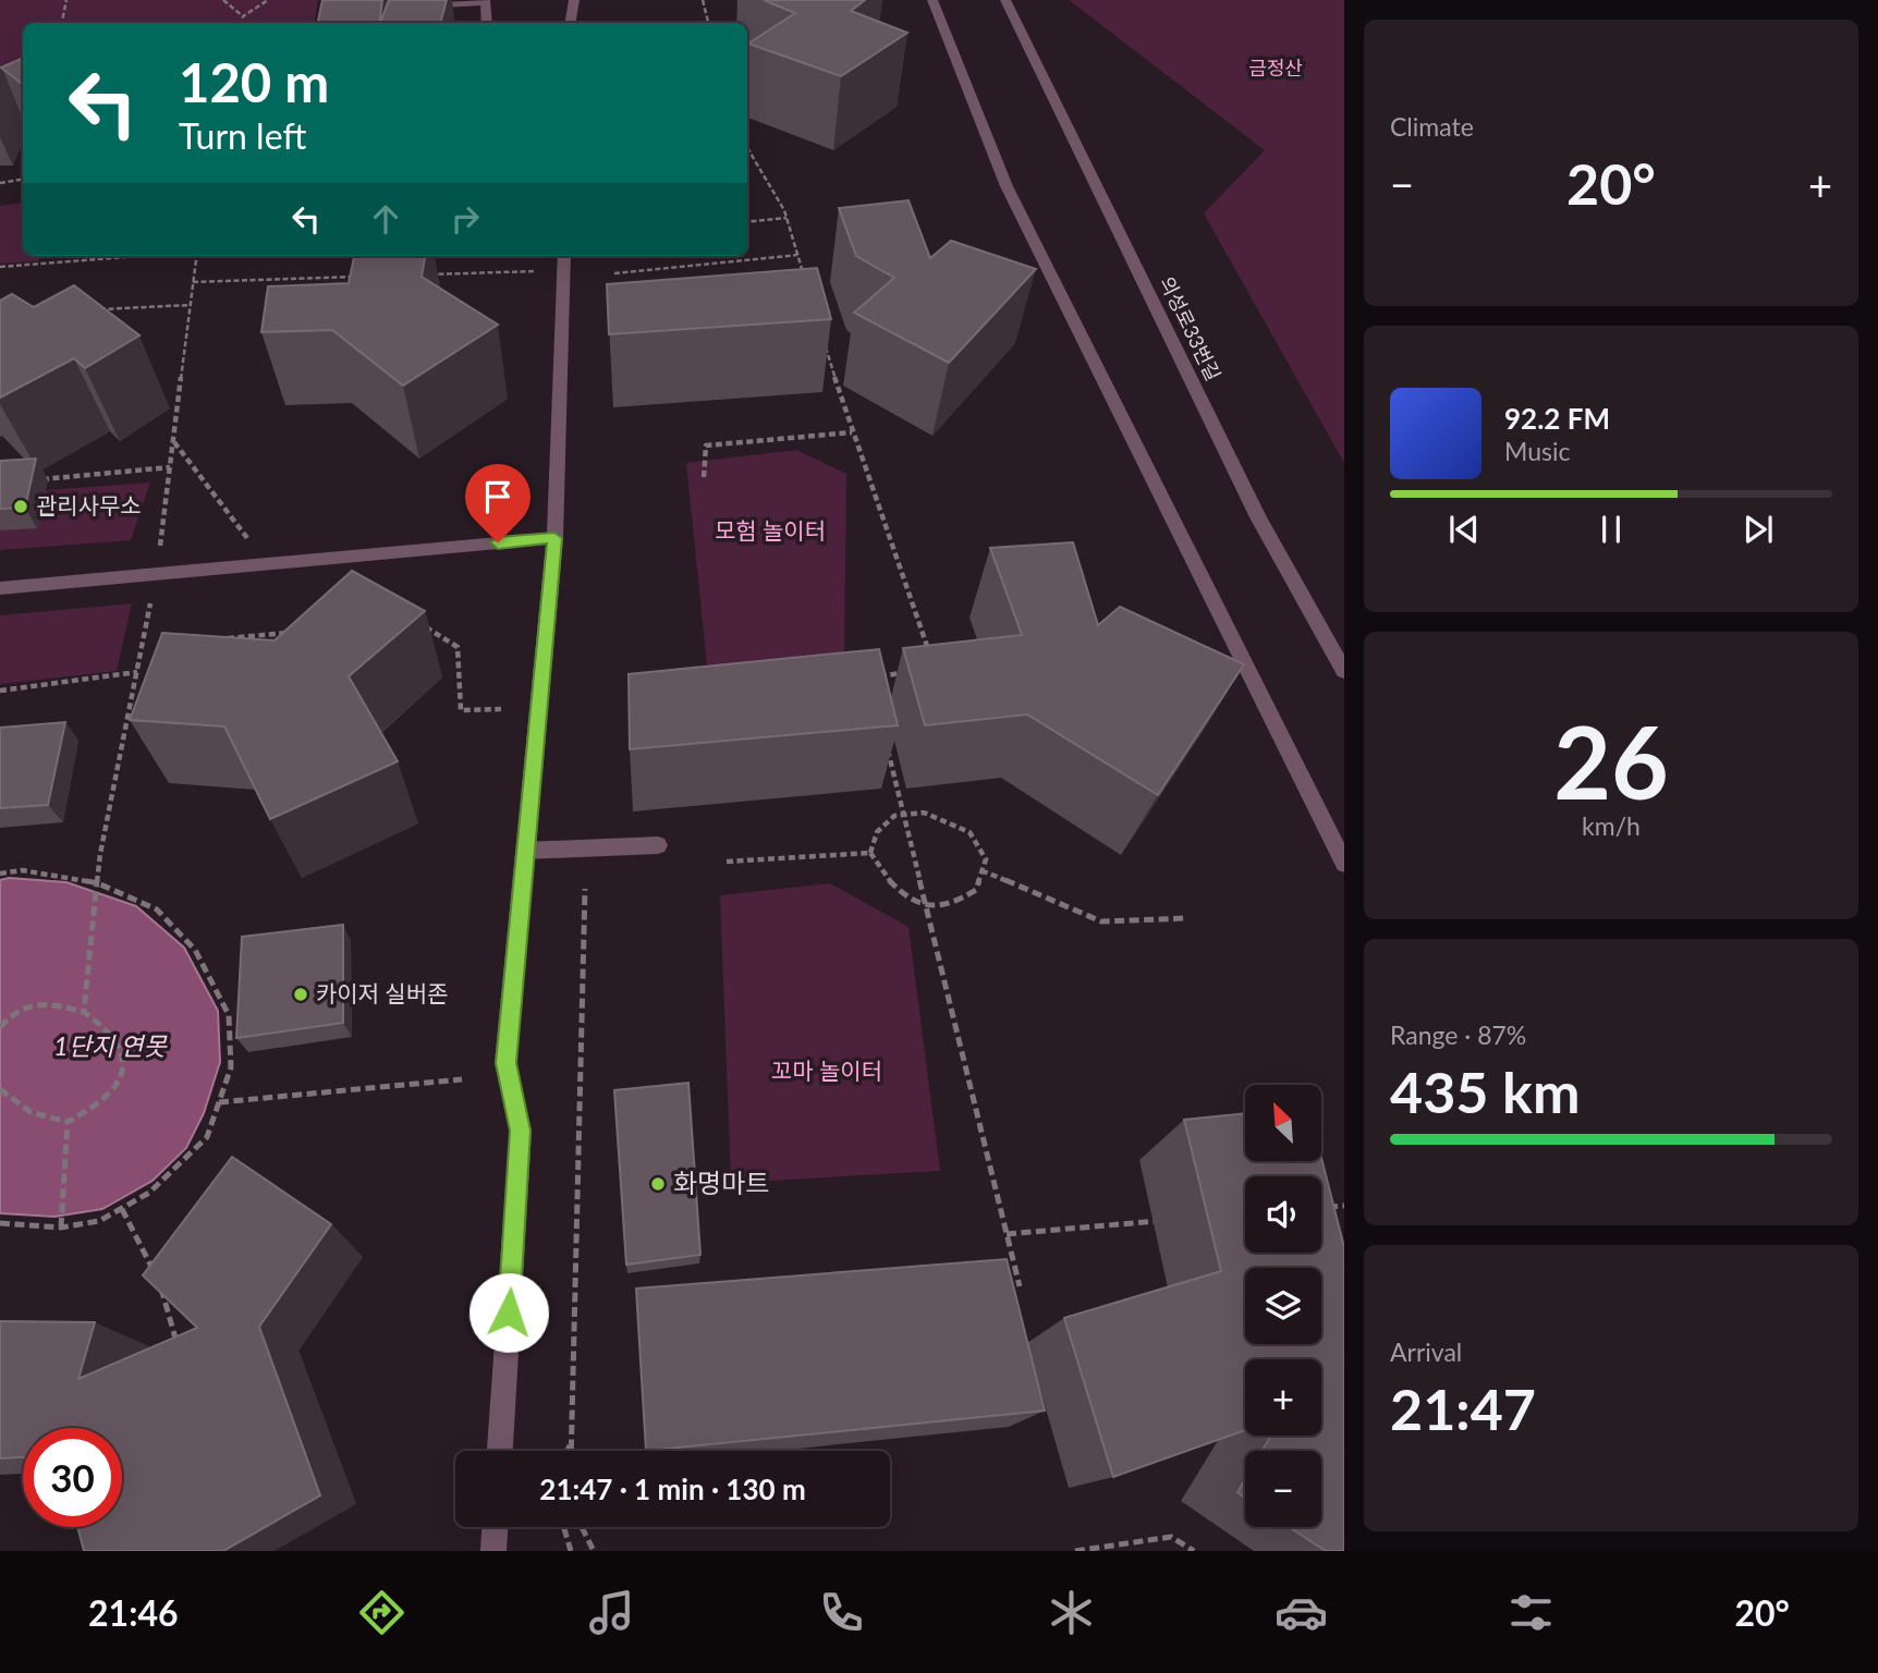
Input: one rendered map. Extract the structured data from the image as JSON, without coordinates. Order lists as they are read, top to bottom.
{
  "streets": {
    "street": ["의성로33번길"]
  },
  "water": ["1단지 연못"],
  "parks": ["금정산", "모험 놀이터", "꼬마 놀이터"],
  "places": ["관리사무소", "카이저 실버존", "화명마트"],
  "north": "top left",
  "page": {
    "tile": [
      "Climate",
      ["26", "km/h"],
      ["Range · 87%", "435 km"],
      ["Arrival", "21:47"]
    ],
    "turn": ["120 m", "Turn left"],
    "heat": ["−", "20°", "+"],
    "song": ["92.2 FM", "Music"],
    "map_buttons": ["+", "−"],
    "limit": "30",
    "trip": "21:47 · 1 min · 130 m",
    "tabs": ["21:46", "20°"]
  }
}
